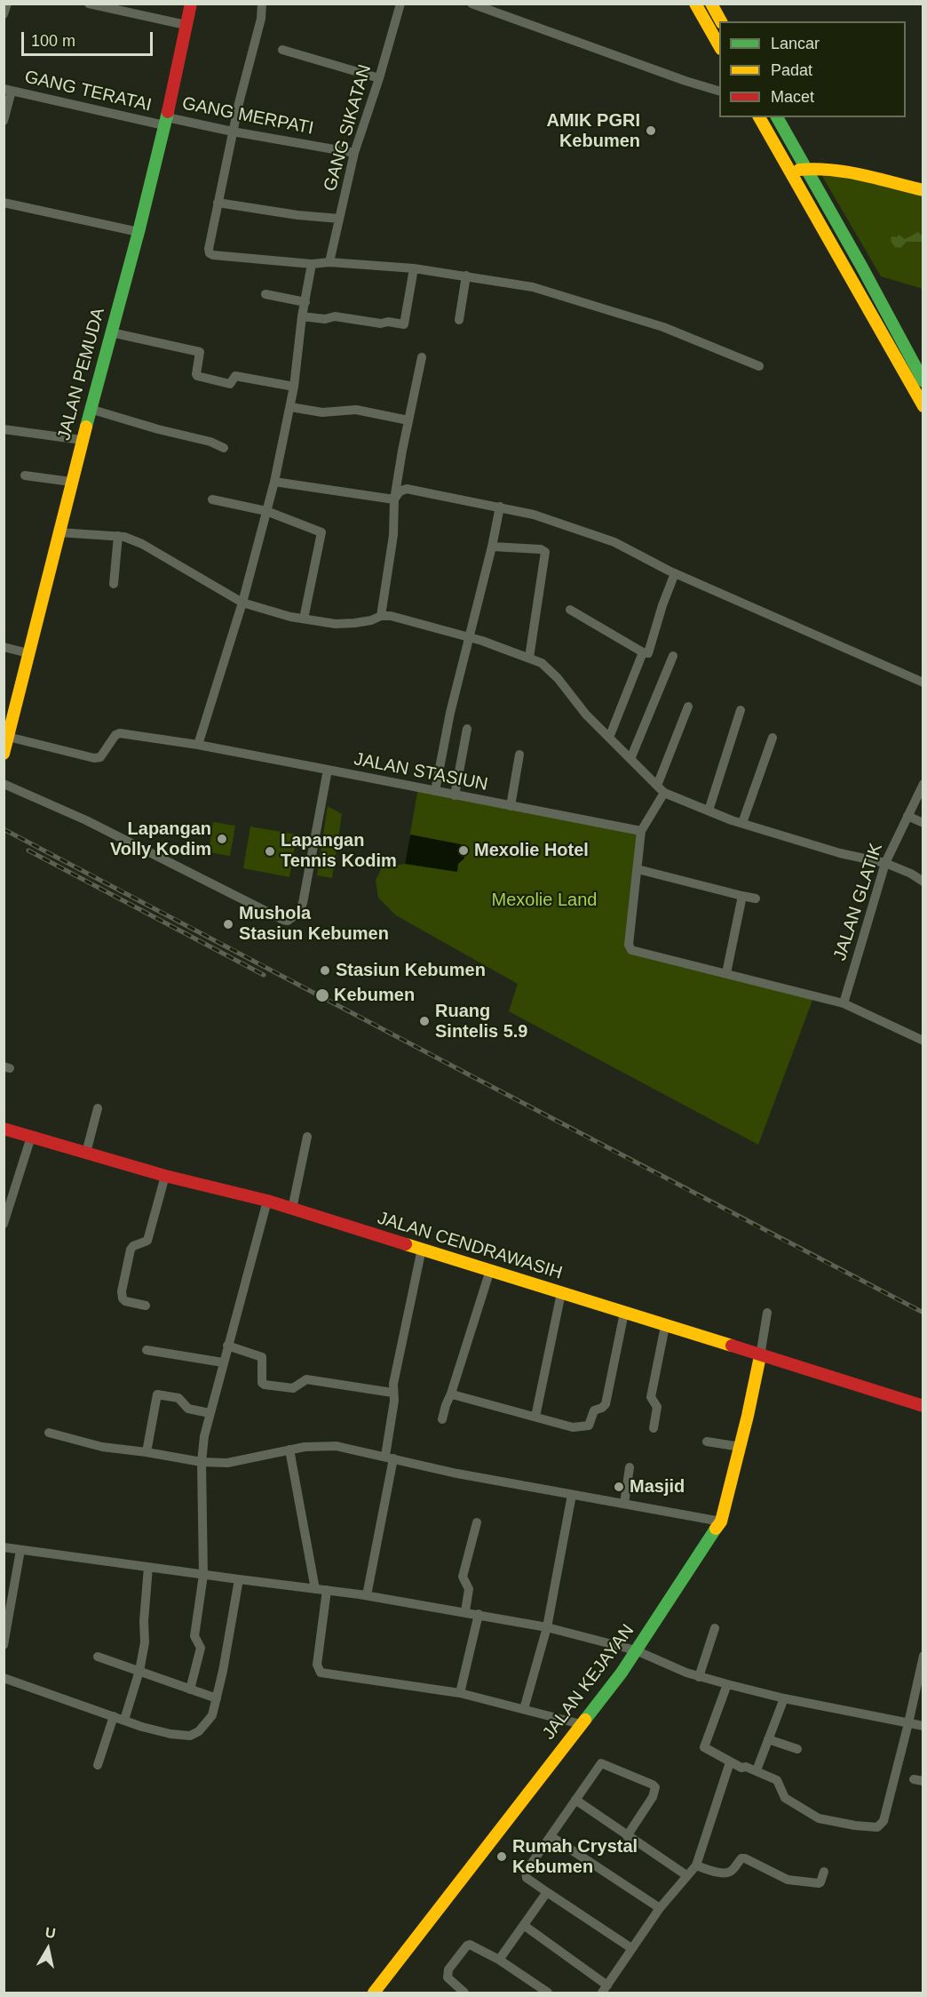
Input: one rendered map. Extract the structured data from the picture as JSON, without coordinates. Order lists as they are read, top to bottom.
{
  "streets": {
    "main road": ["JALAN PEMUDA", "JALAN CENDRAWASIH", "JALAN KEJAYAN"],
    "street": [
      "GANG TERATAI",
      "GANG MERPATI",
      "GANG SIKATAN",
      "JALAN STASIUN",
      "JALAN GLATIK"
    ]
  },
  "crossings": [
    ["GANG TERATAI", "GANG MERPATI"],
    ["GANG TERATAI", "JALAN PEMUDA"],
    ["GANG MERPATI", "GANG SIKATAN"],
    ["GANG MERPATI", "JALAN PEMUDA"],
    ["JALAN CENDRAWASIH", "JALAN KEJAYAN"]
  ],
  "parks": ["Mexolie Land"],
  "places": [
    "AMIK PGRI Kebumen",
    "Lapangan Volly Kodim",
    "Mexolie Hotel",
    "Lapangan Tennis Kodim",
    "Mushola Stasiun Kebumen",
    "Stasiun Kebumen",
    "Kebumen",
    "Ruang Sintelis 5.9",
    "Masjid",
    "Rumah Crystal Kebumen"
  ],
  "legend": ["Lancar", "Padat", "Macet"],
  "scale_bar": "100 m",
  "north": "top"
}
